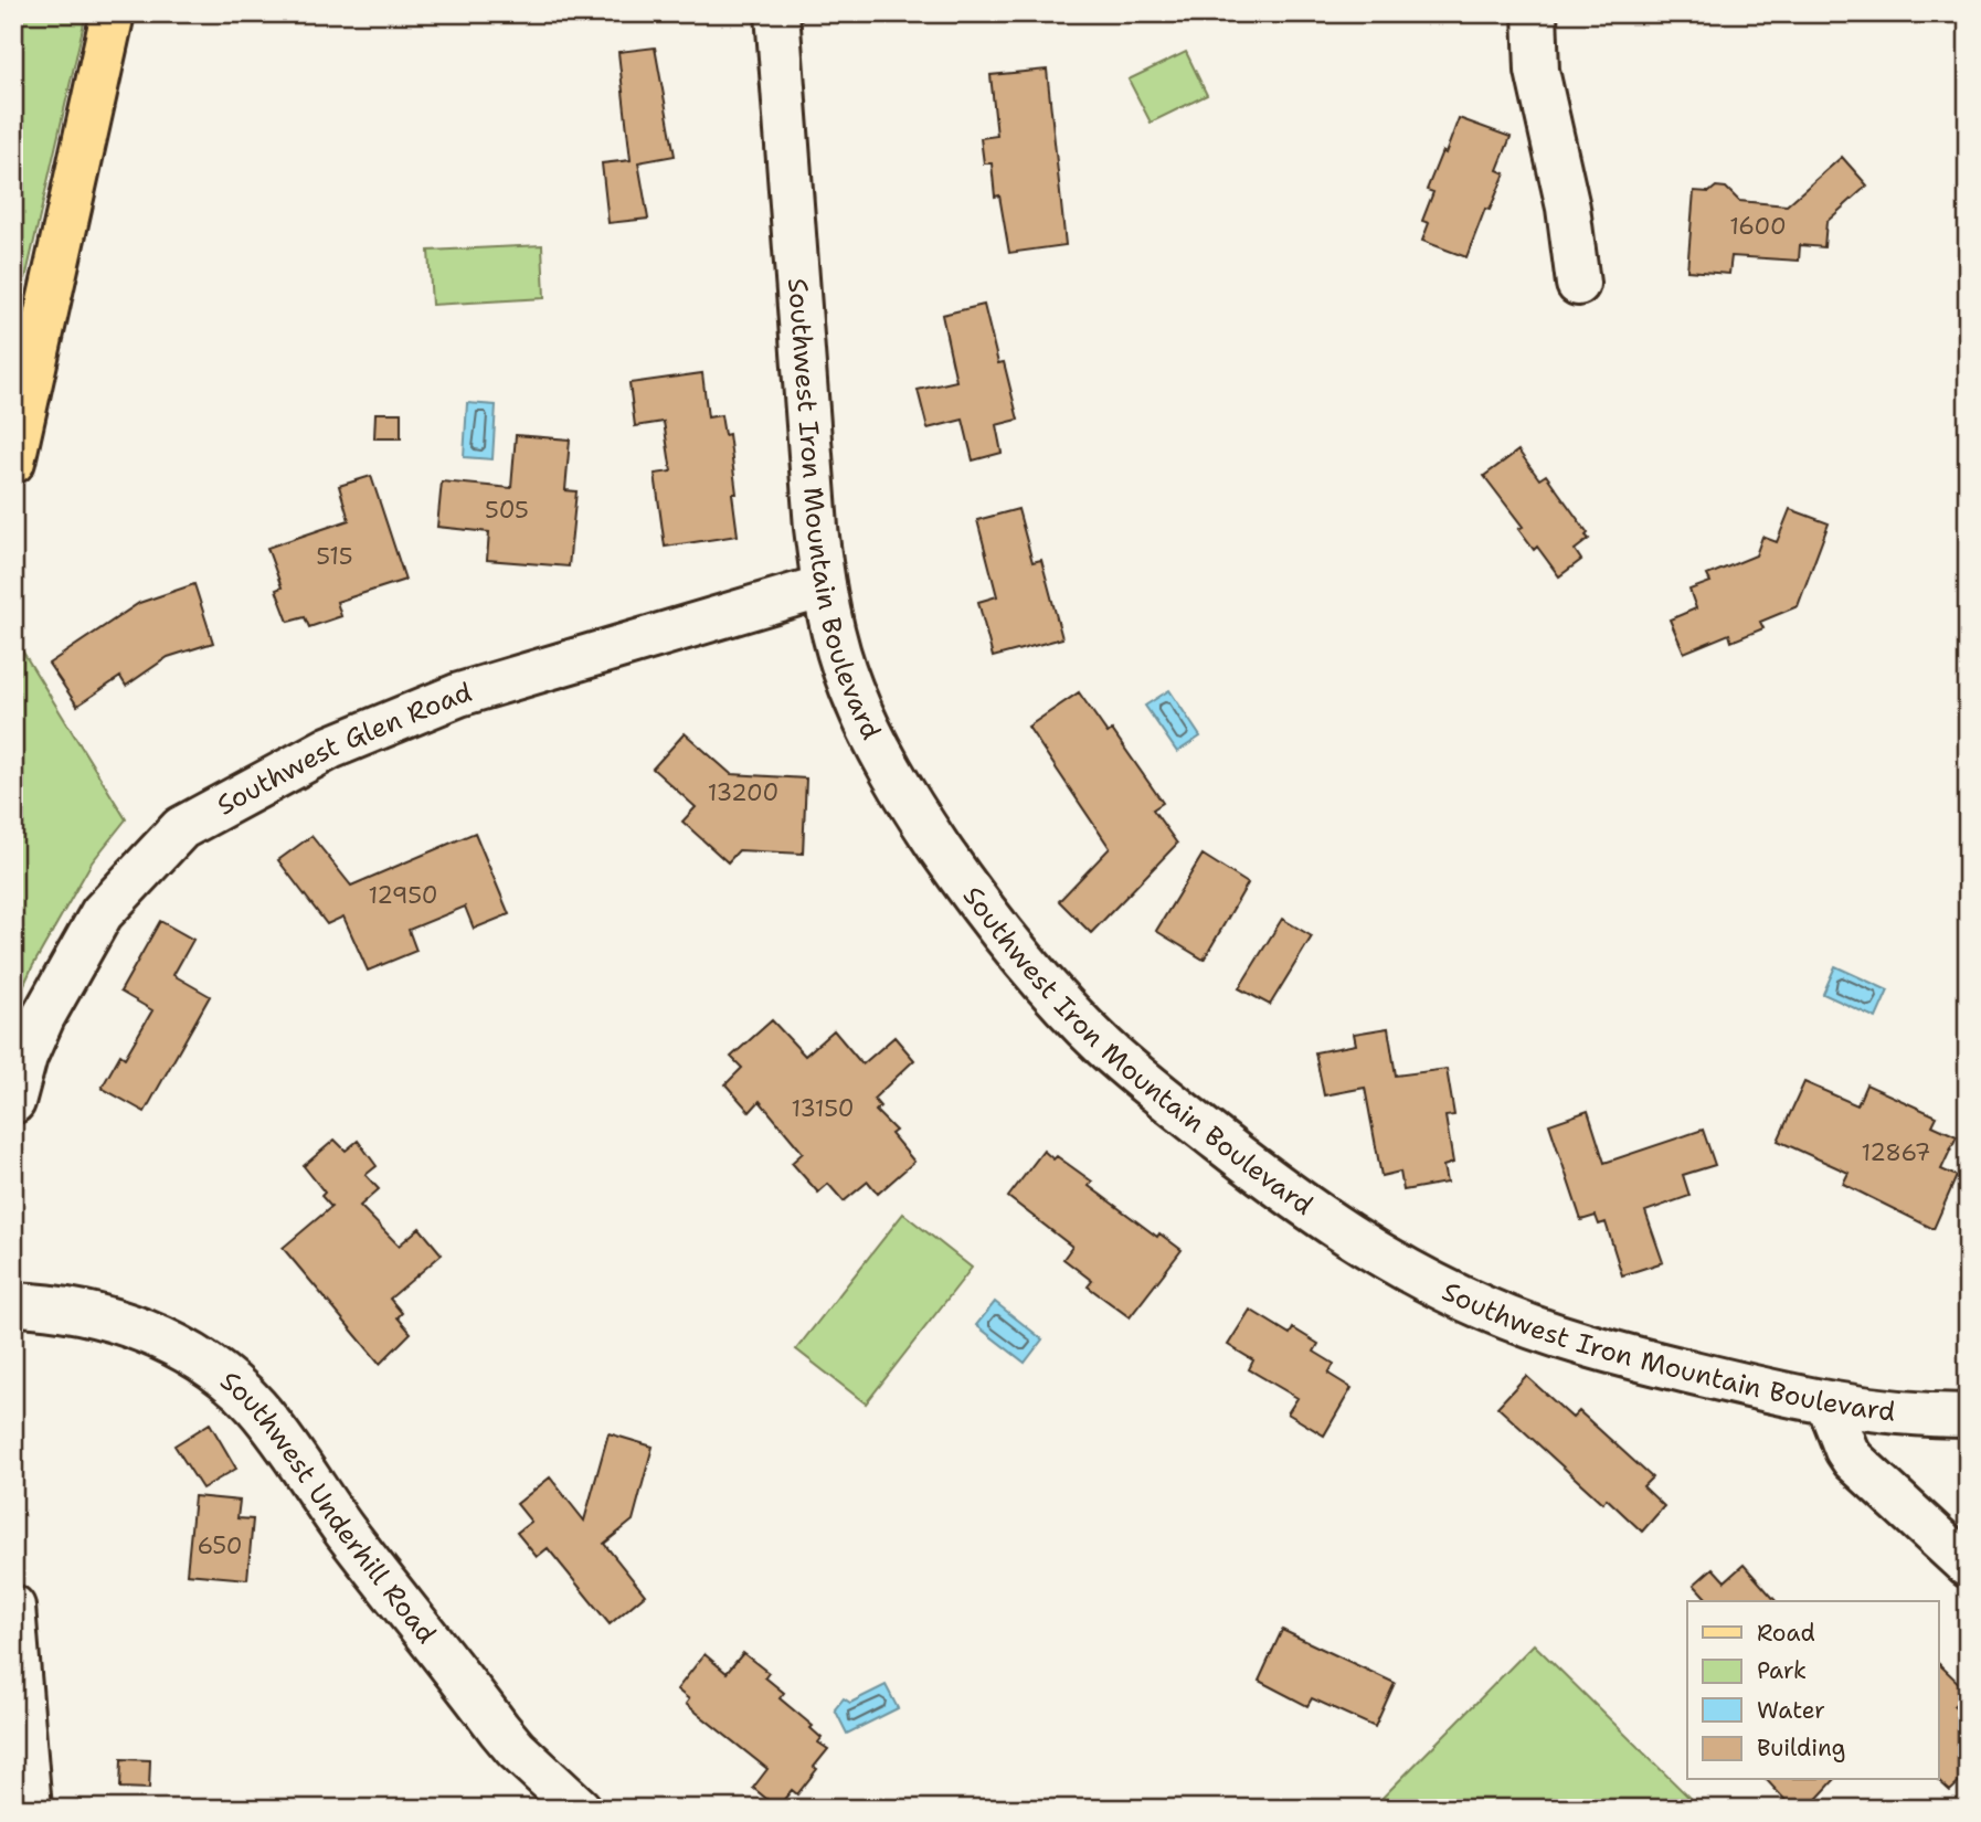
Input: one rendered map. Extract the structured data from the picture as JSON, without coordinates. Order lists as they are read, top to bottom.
{
  "streets": {
    "street": ["Southwest Iron Mountain Boulevard", "Southwest Glen Road", "Southwest Underhill Road"]
  },
  "crossings": [
    ["Southwest Iron Mountain Boulevard", "Southwest Glen Road"]
  ],
  "house_numbers": [
    "1600",
    "505",
    "515",
    "13200",
    "12950",
    "13150",
    "12867",
    "650"
  ],
  "legend": [
    "Road",
    "Park",
    "Water",
    "Building"
  ]
}
